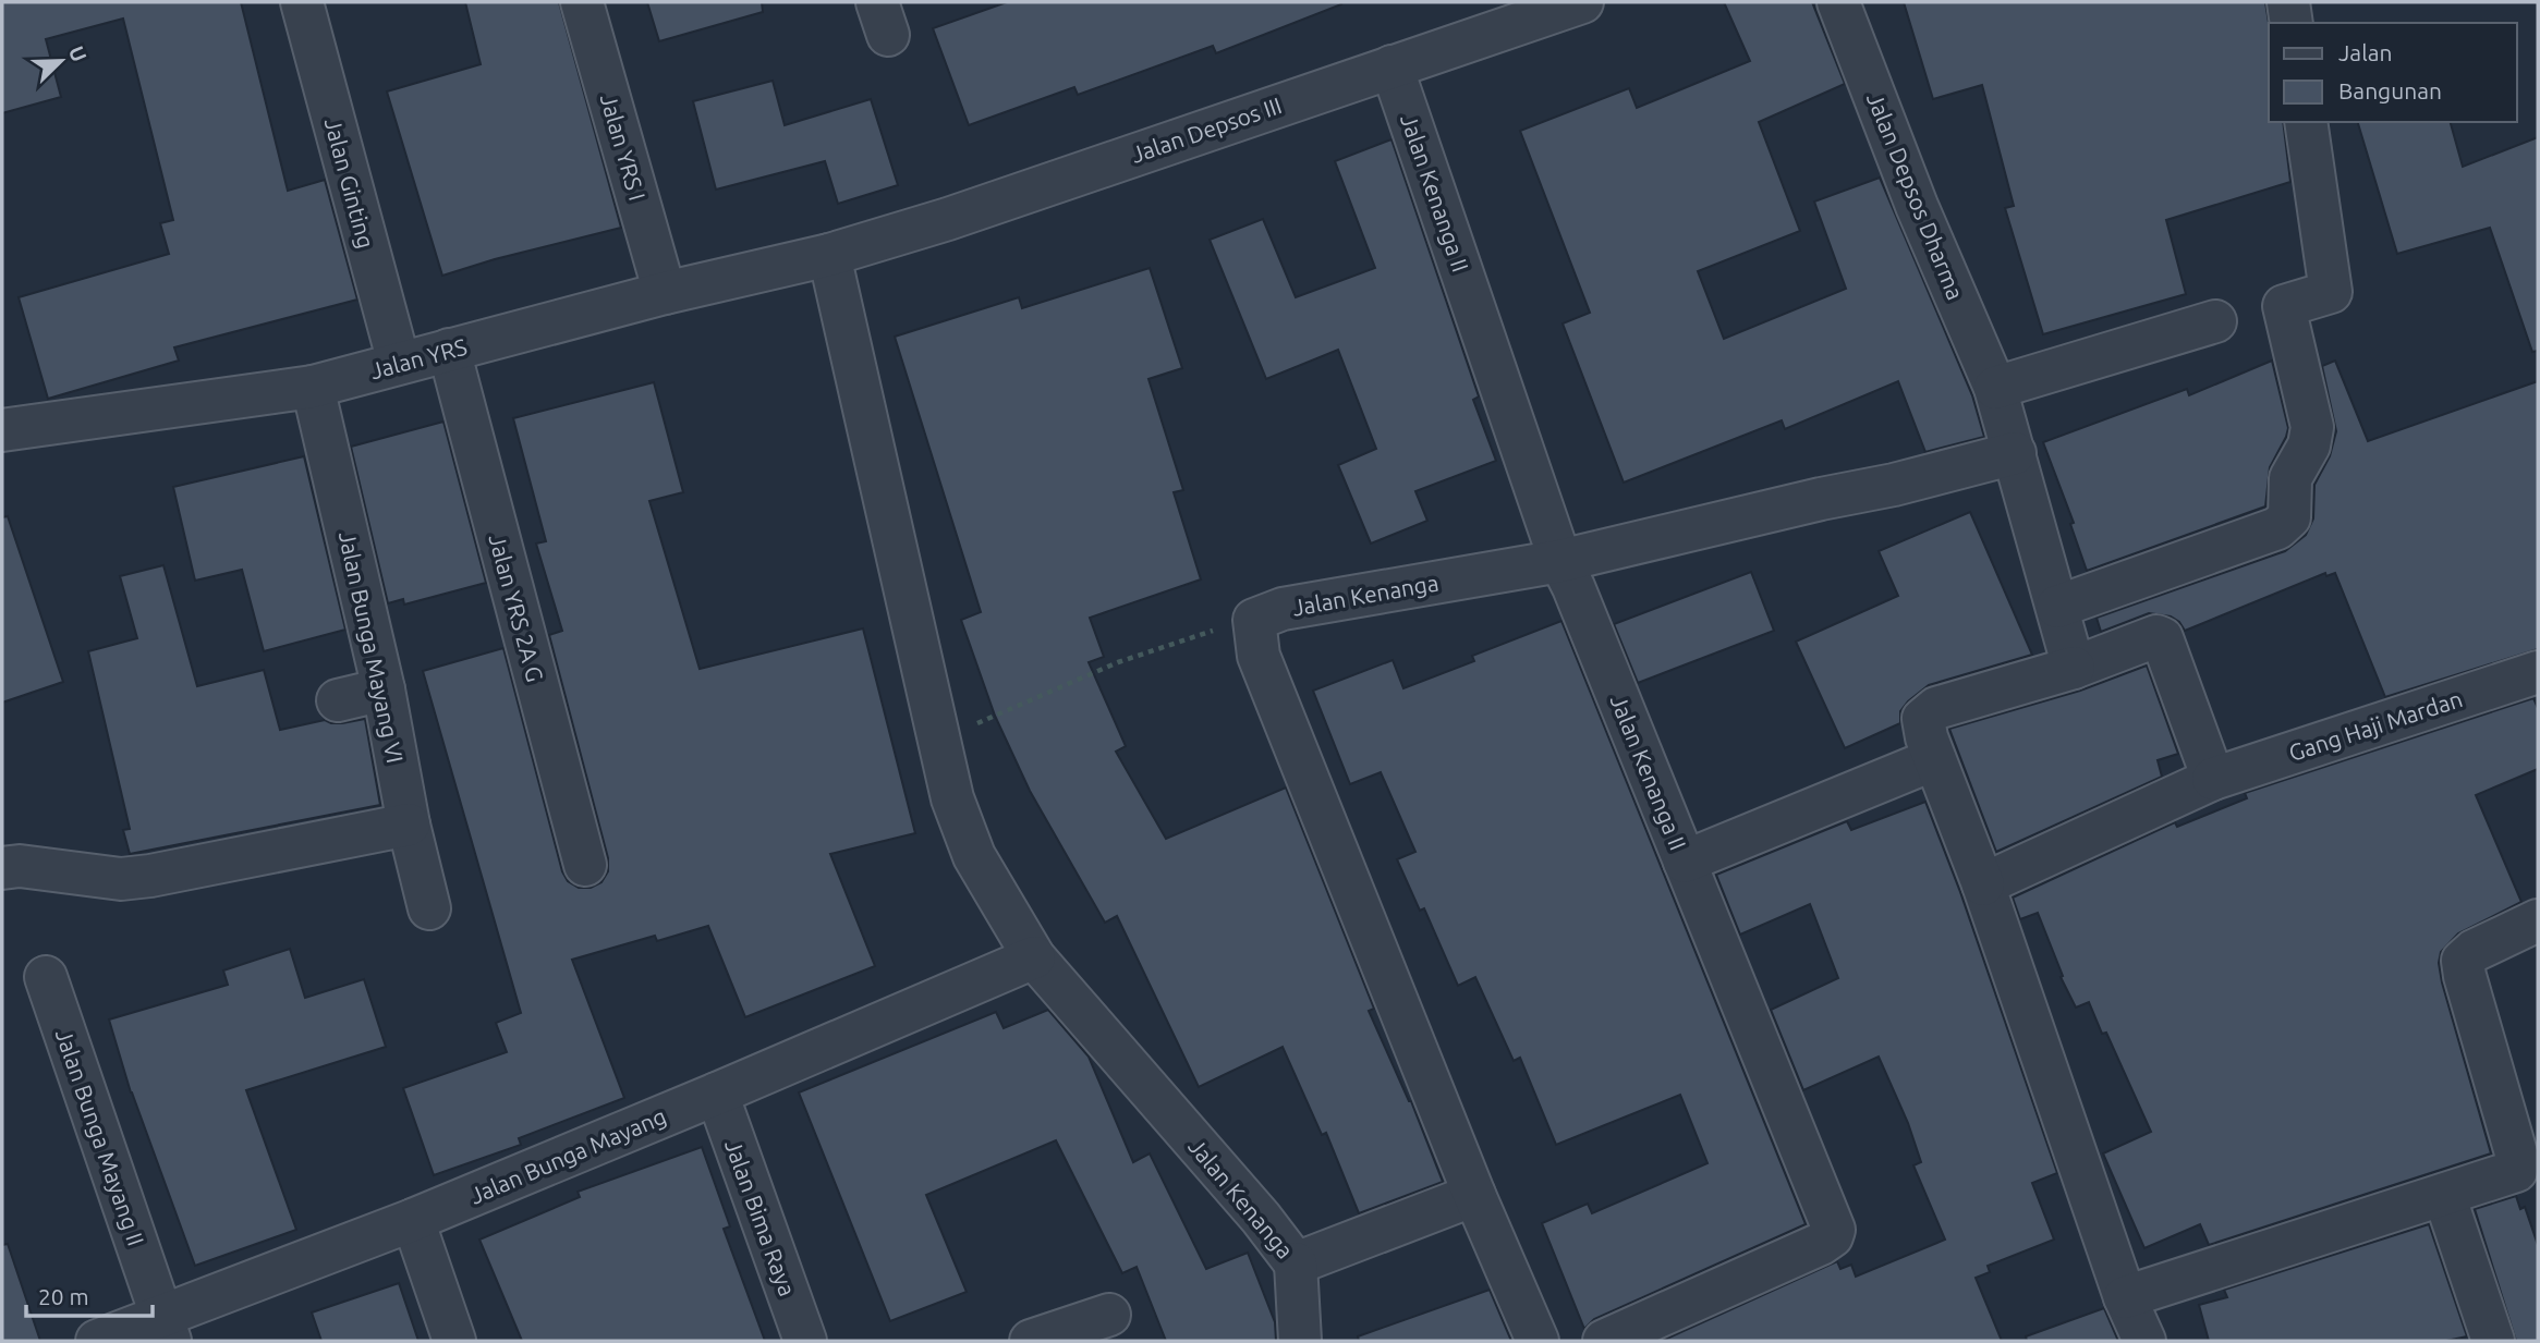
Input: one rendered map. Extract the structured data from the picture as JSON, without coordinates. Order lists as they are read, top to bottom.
{
  "streets": {
    "street": [
      "Jalan Depsos III",
      "Jalan YRS I",
      "Jalan Ginting",
      "Jalan Kenanga II",
      "Jalan Depsos Dharma",
      "Jalan YRS",
      "Jalan Kenanga",
      "Jalan YRS 2A G",
      "Jalan Bunga Mayang VI",
      "Gang Haji Mardan",
      "Jalan Bunga Mayang II",
      "Jalan Bunga Mayang",
      "Jalan Bima Raya"
    ]
  },
  "crossings": [
    ["Jalan Depsos III", "Jalan Kenanga II"],
    ["Jalan Depsos III", "Jalan YRS"],
    ["Jalan Depsos III", "Jalan Kenanga"],
    ["Jalan YRS I", "Jalan YRS"],
    ["Jalan Ginting", "Jalan YRS"],
    ["Jalan Kenanga II", "Jalan Kenanga"],
    ["Jalan YRS", "Jalan Kenanga"],
    ["Jalan YRS", "Jalan YRS 2A G"],
    ["Jalan YRS", "Jalan Bunga Mayang VI"],
    ["Jalan Kenanga", "Jalan Bunga Mayang"],
    ["Jalan Bunga Mayang II", "Jalan Bunga Mayang"],
    ["Jalan Bunga Mayang", "Jalan Bima Raya"]
  ],
  "legend": ["Jalan", "Bangunan"],
  "scale_bar": "20 m",
  "north": "top right"
}
